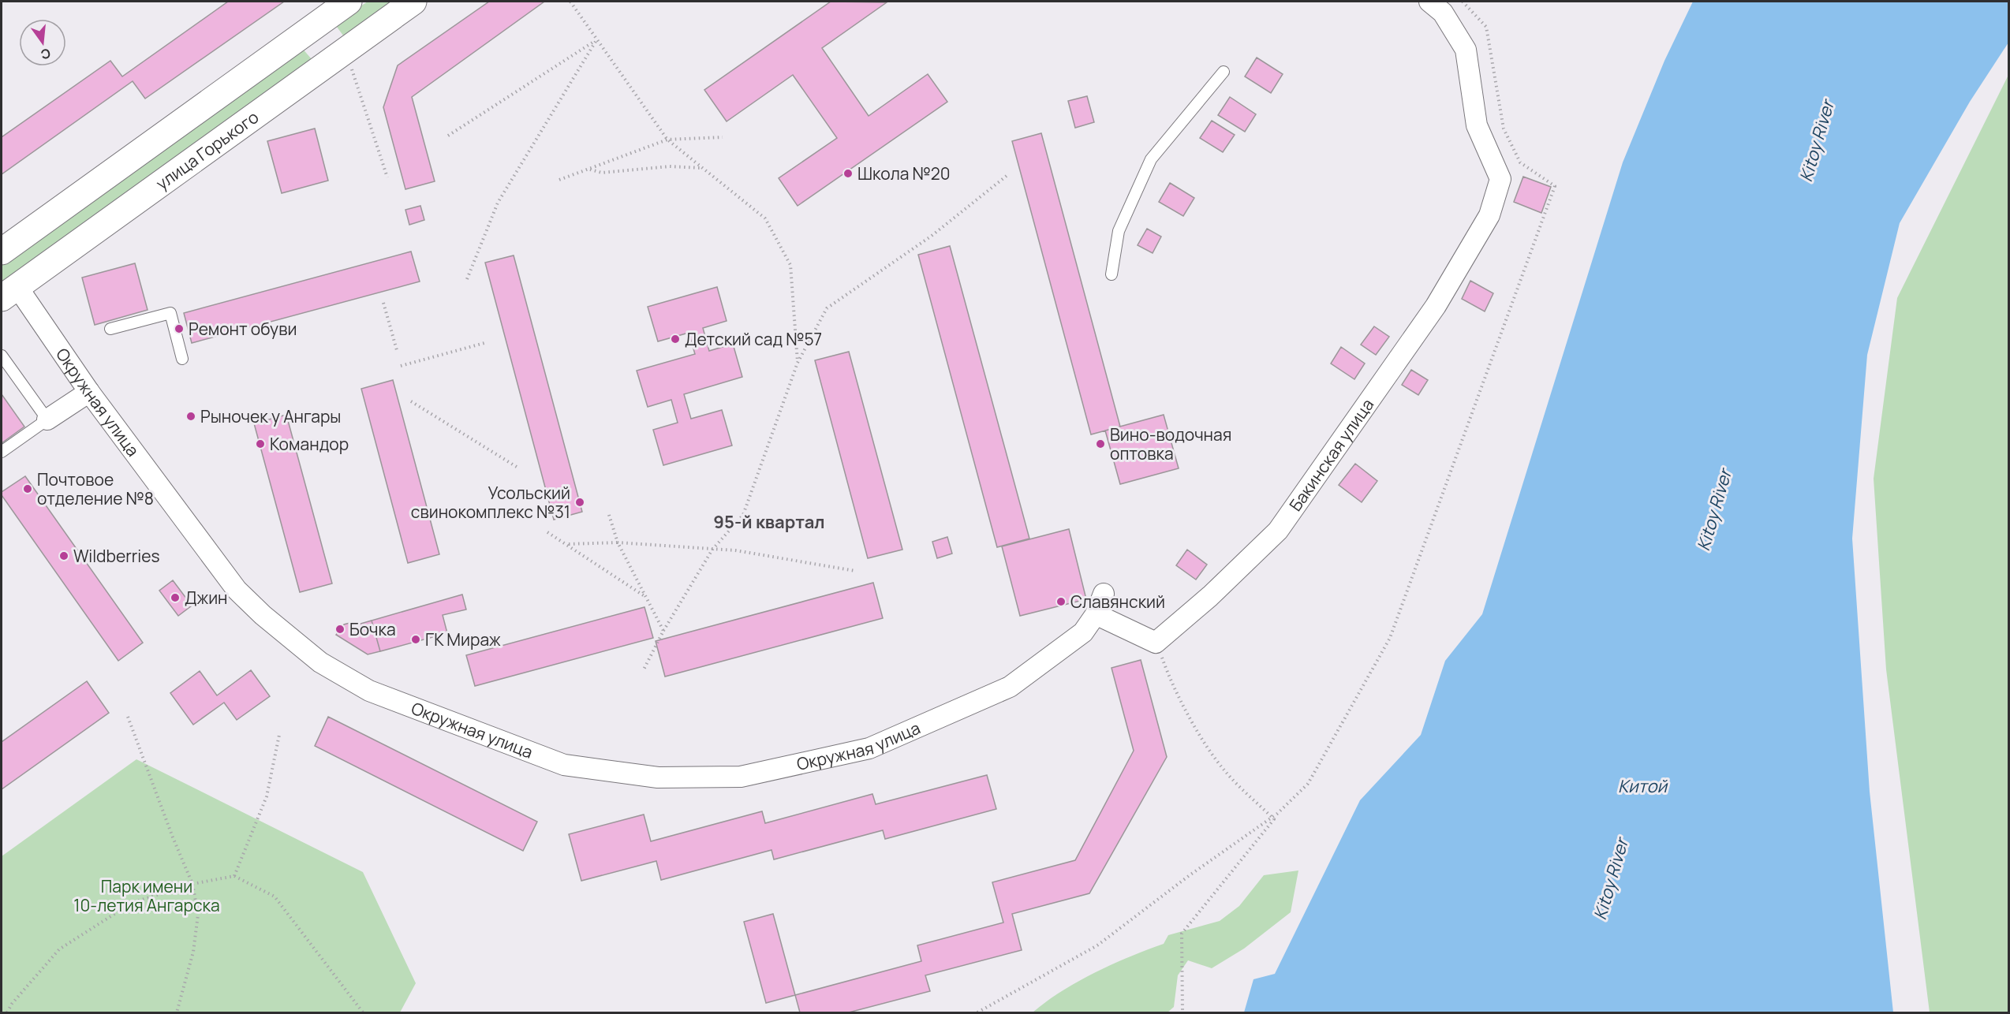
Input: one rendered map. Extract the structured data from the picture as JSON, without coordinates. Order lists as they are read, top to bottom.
{
  "streets": {
    "main road": ["улица Горького"],
    "street": ["Окружная улица", "Бакинская улица"]
  },
  "crossings": [
    ["улица Горького", "Окружная улица"]
  ],
  "districts": ["95-й квартал"],
  "water": ["Kitoy River", "Китой"],
  "parks": ["Парк имени 10-летия Ангарска"],
  "places": [
    "Школа №20",
    "Ремонт обуви",
    "Детский сад №57",
    "Рыночек у Ангары",
    "Командор",
    "Вино-водочная оптовка",
    "Почтовое отделение №8",
    "Усольский свинокомплекс №31",
    "Wildberries",
    "Джин",
    "Славянский",
    "Бочка",
    "ГК Мираж"
  ],
  "north": "bottom"
}
